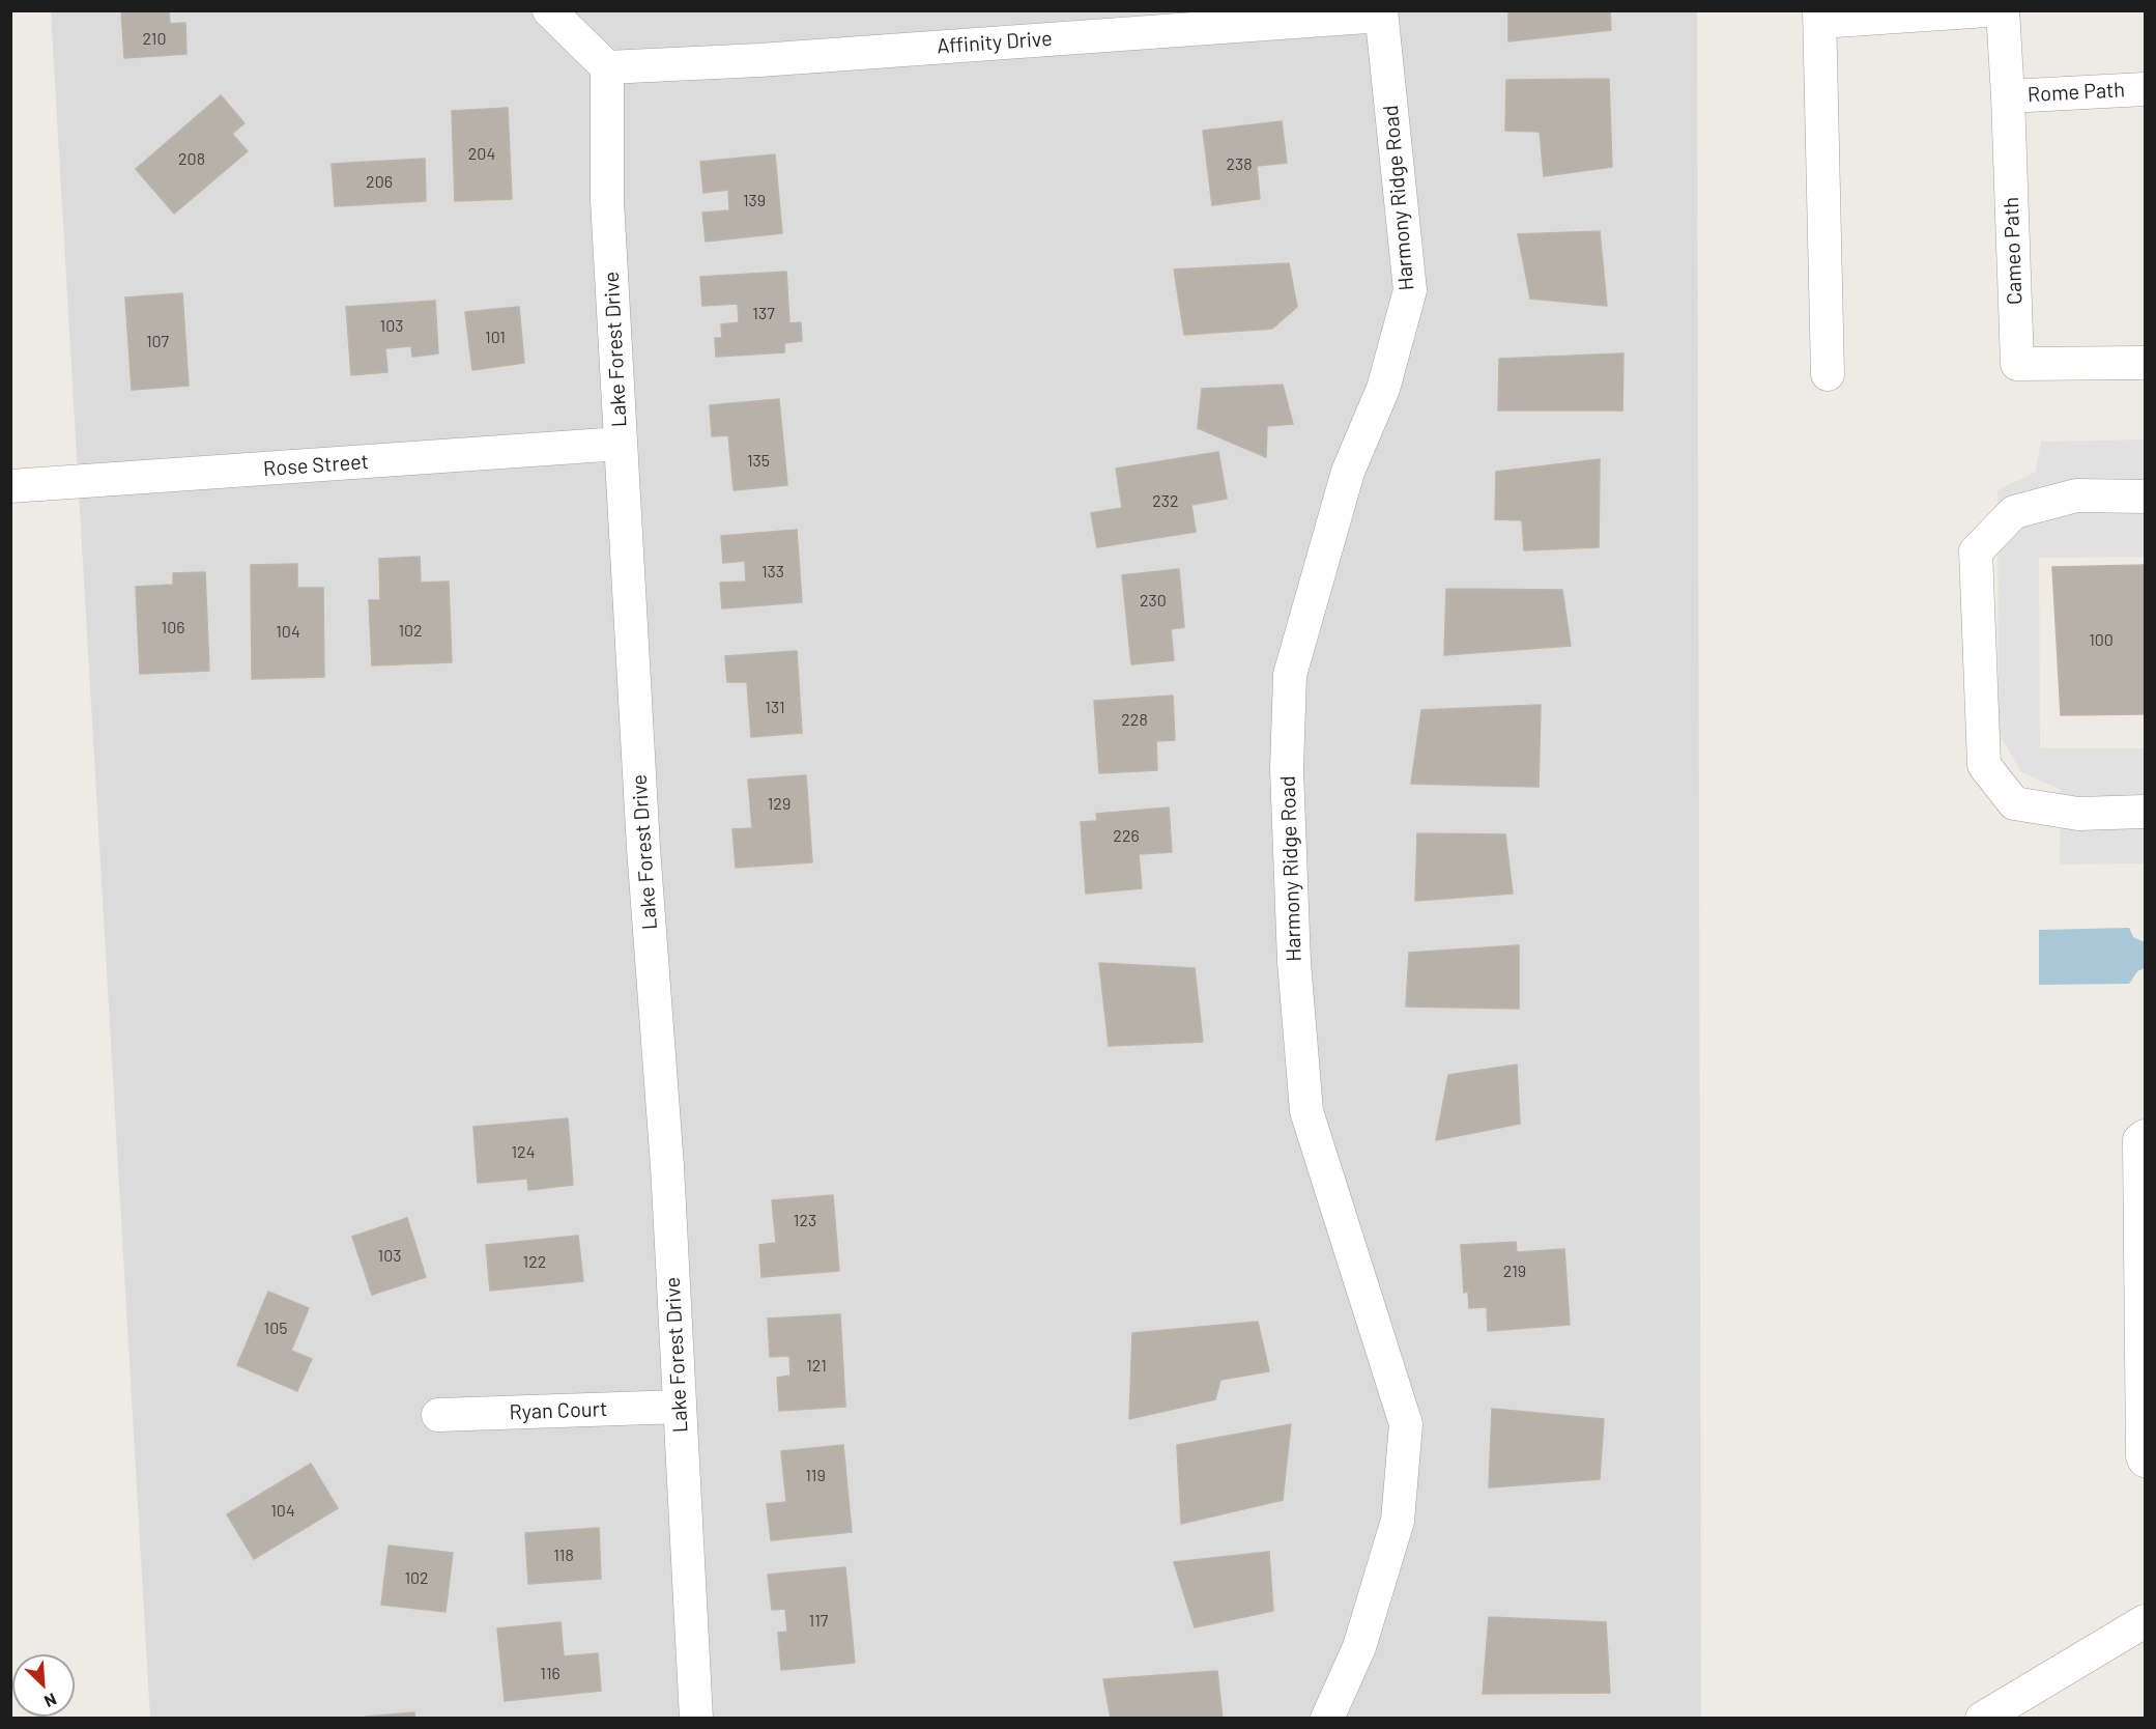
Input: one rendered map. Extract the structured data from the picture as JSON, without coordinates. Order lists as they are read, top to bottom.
{
  "streets": {
    "street": [
      "Affinity Drive",
      "Rome Path",
      "Harmony Ridge Road",
      "Cameo Path",
      "Lake Forest Drive",
      "Rose Street",
      "Ryan Court"
    ]
  },
  "crossings": [
    ["Affinity Drive", "Harmony Ridge Road"],
    ["Affinity Drive", "Lake Forest Drive"],
    ["Rome Path", "Cameo Path"],
    ["Lake Forest Drive", "Rose Street"],
    ["Lake Forest Drive", "Ryan Court"]
  ],
  "house_numbers": [
    "210",
    "204",
    "208",
    "238",
    "206",
    "139",
    "137",
    "103",
    "101",
    "107",
    "135",
    "232",
    "133",
    "230",
    "106",
    "102",
    "104",
    "100",
    "131",
    "228",
    "129",
    "226",
    "124",
    "123",
    "103",
    "122",
    "219",
    "105",
    "121",
    "119",
    "104",
    "118",
    "102",
    "117",
    "116"
  ],
  "north": "bottom right"
}
